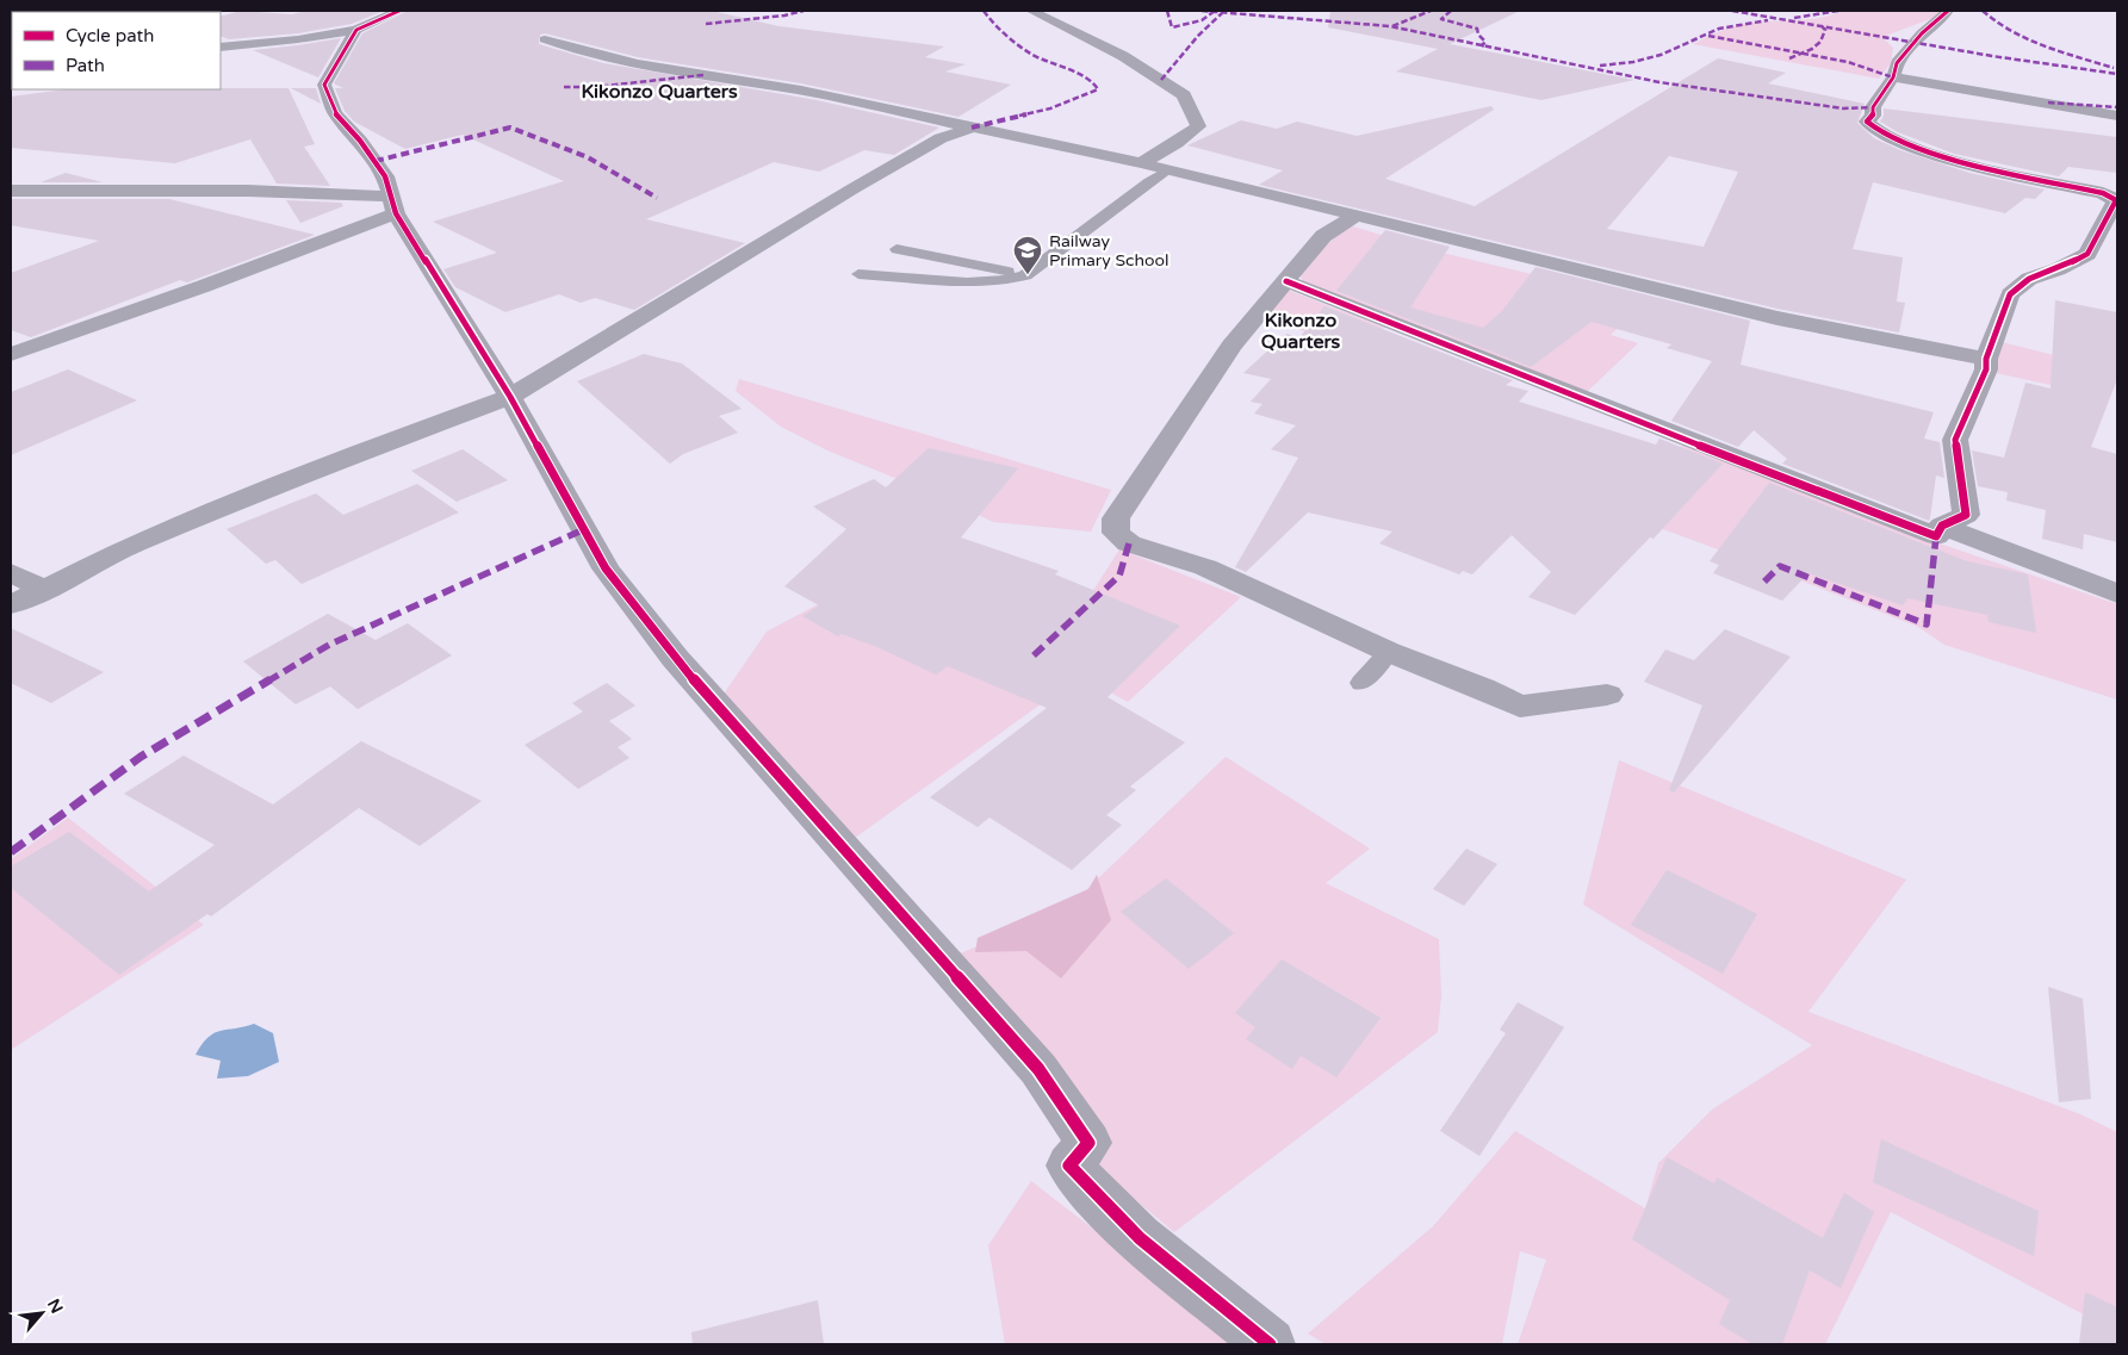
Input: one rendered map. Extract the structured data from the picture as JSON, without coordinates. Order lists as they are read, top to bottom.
{
  "districts": ["Kikonzo Quarters", "Kikonzo Quarters"],
  "places": {
    "school or university": ["Railway Primary School"]
  },
  "legend": ["Cycle path", "Path"],
  "north": "top right"
}
